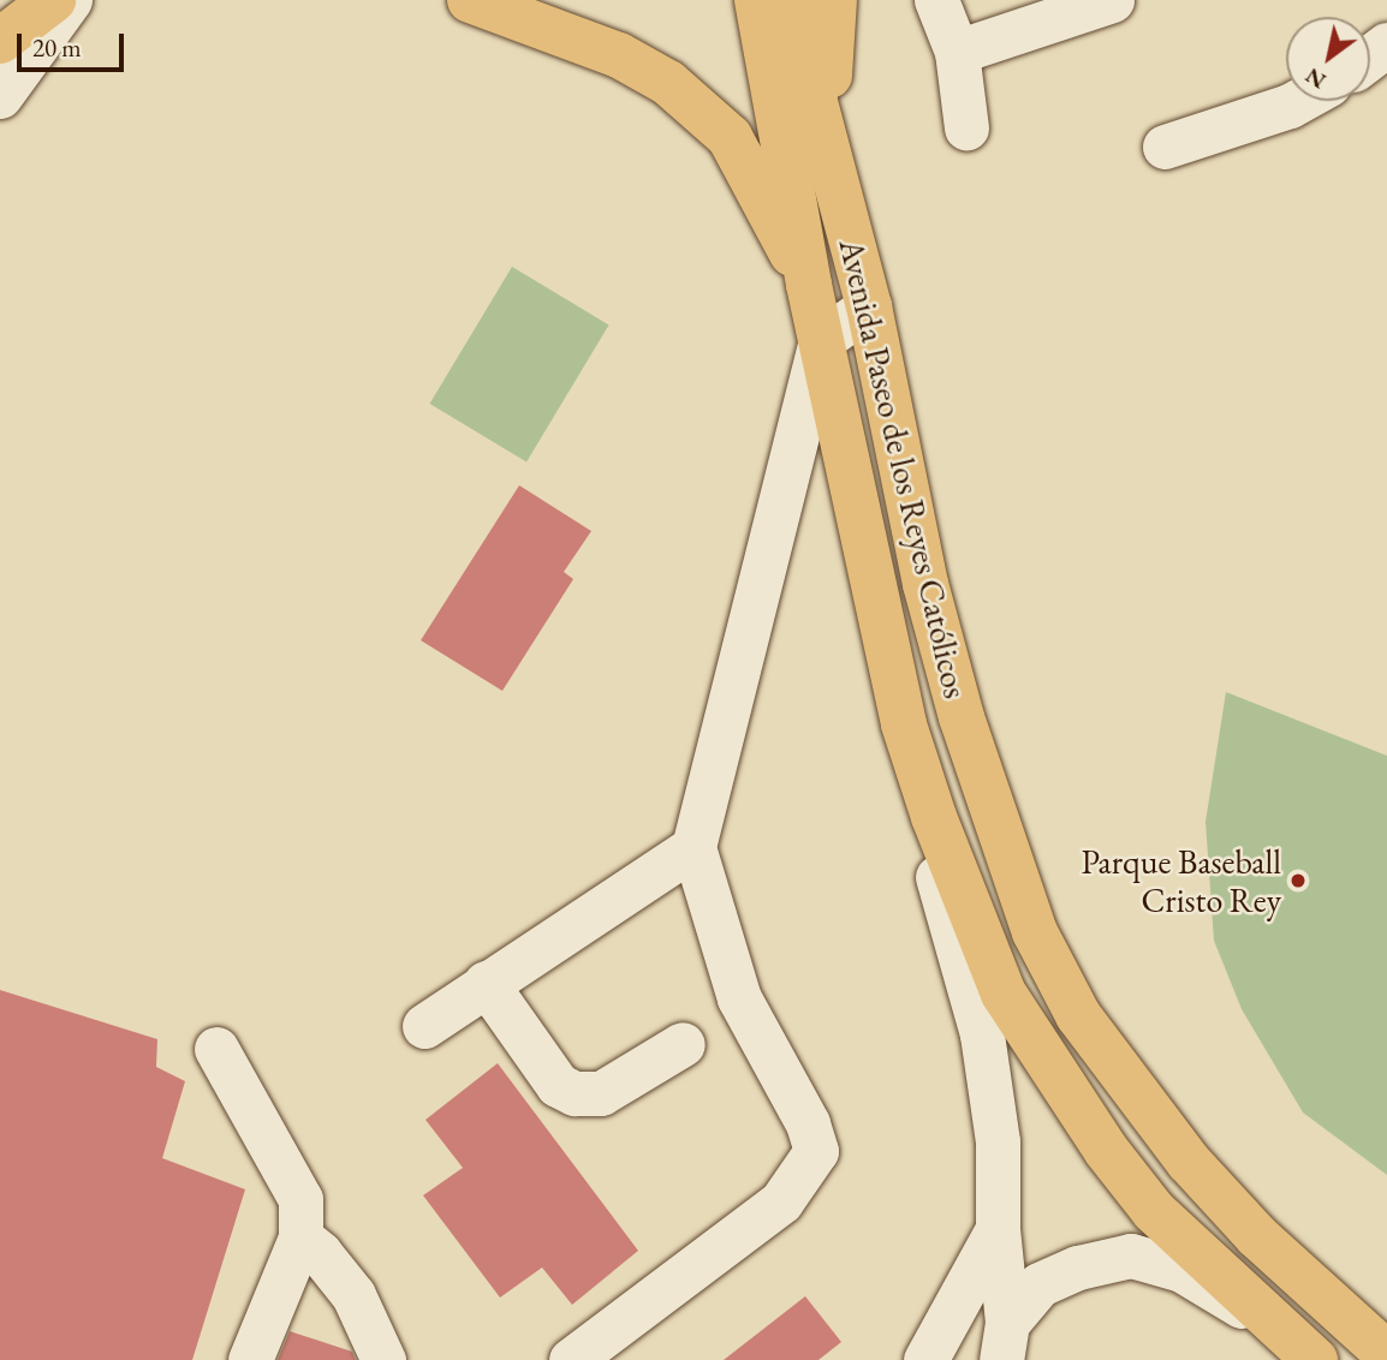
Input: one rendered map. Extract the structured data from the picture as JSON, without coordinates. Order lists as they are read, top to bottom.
{
  "streets": {
    "main road": ["Avenida Paseo de los Reyes Católicos"]
  },
  "places": ["Parque Baseball Cristo Rey"],
  "scale_bar": "20 m",
  "north": "bottom left"
}
